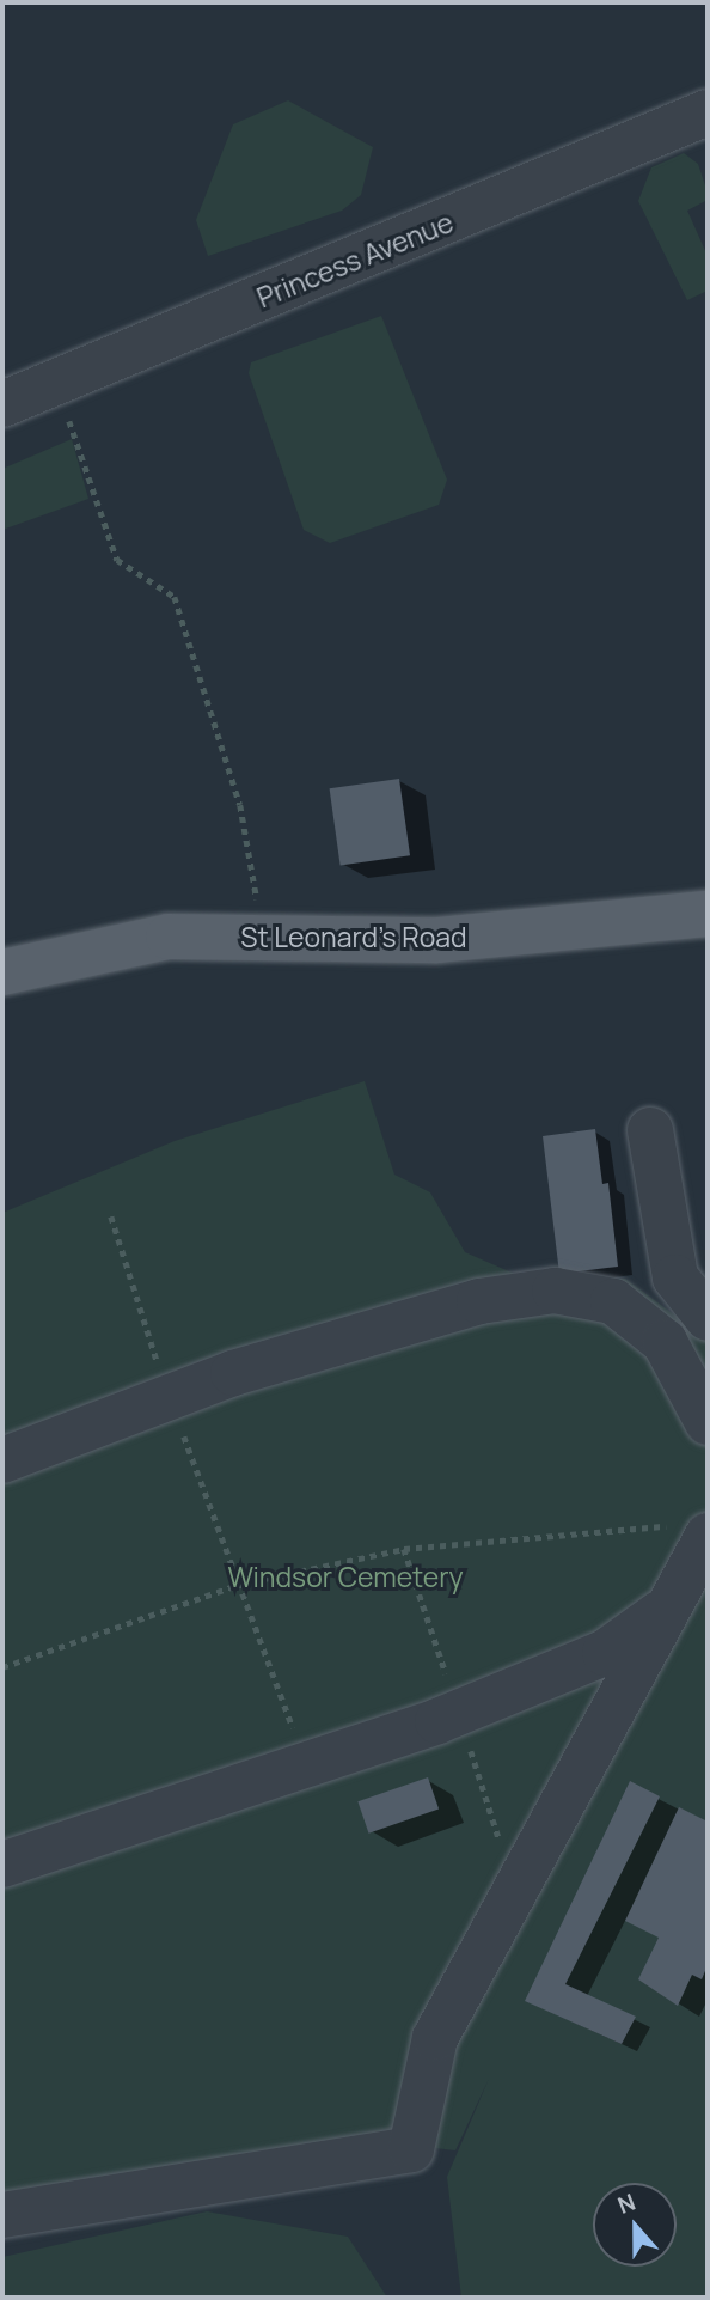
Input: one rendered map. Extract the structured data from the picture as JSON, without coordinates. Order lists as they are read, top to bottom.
{
  "streets": {
    "main road": ["St Leonard's Road"],
    "street": ["Princess Avenue"]
  },
  "parks": ["Windsor Cemetery"],
  "north": "top"
}
